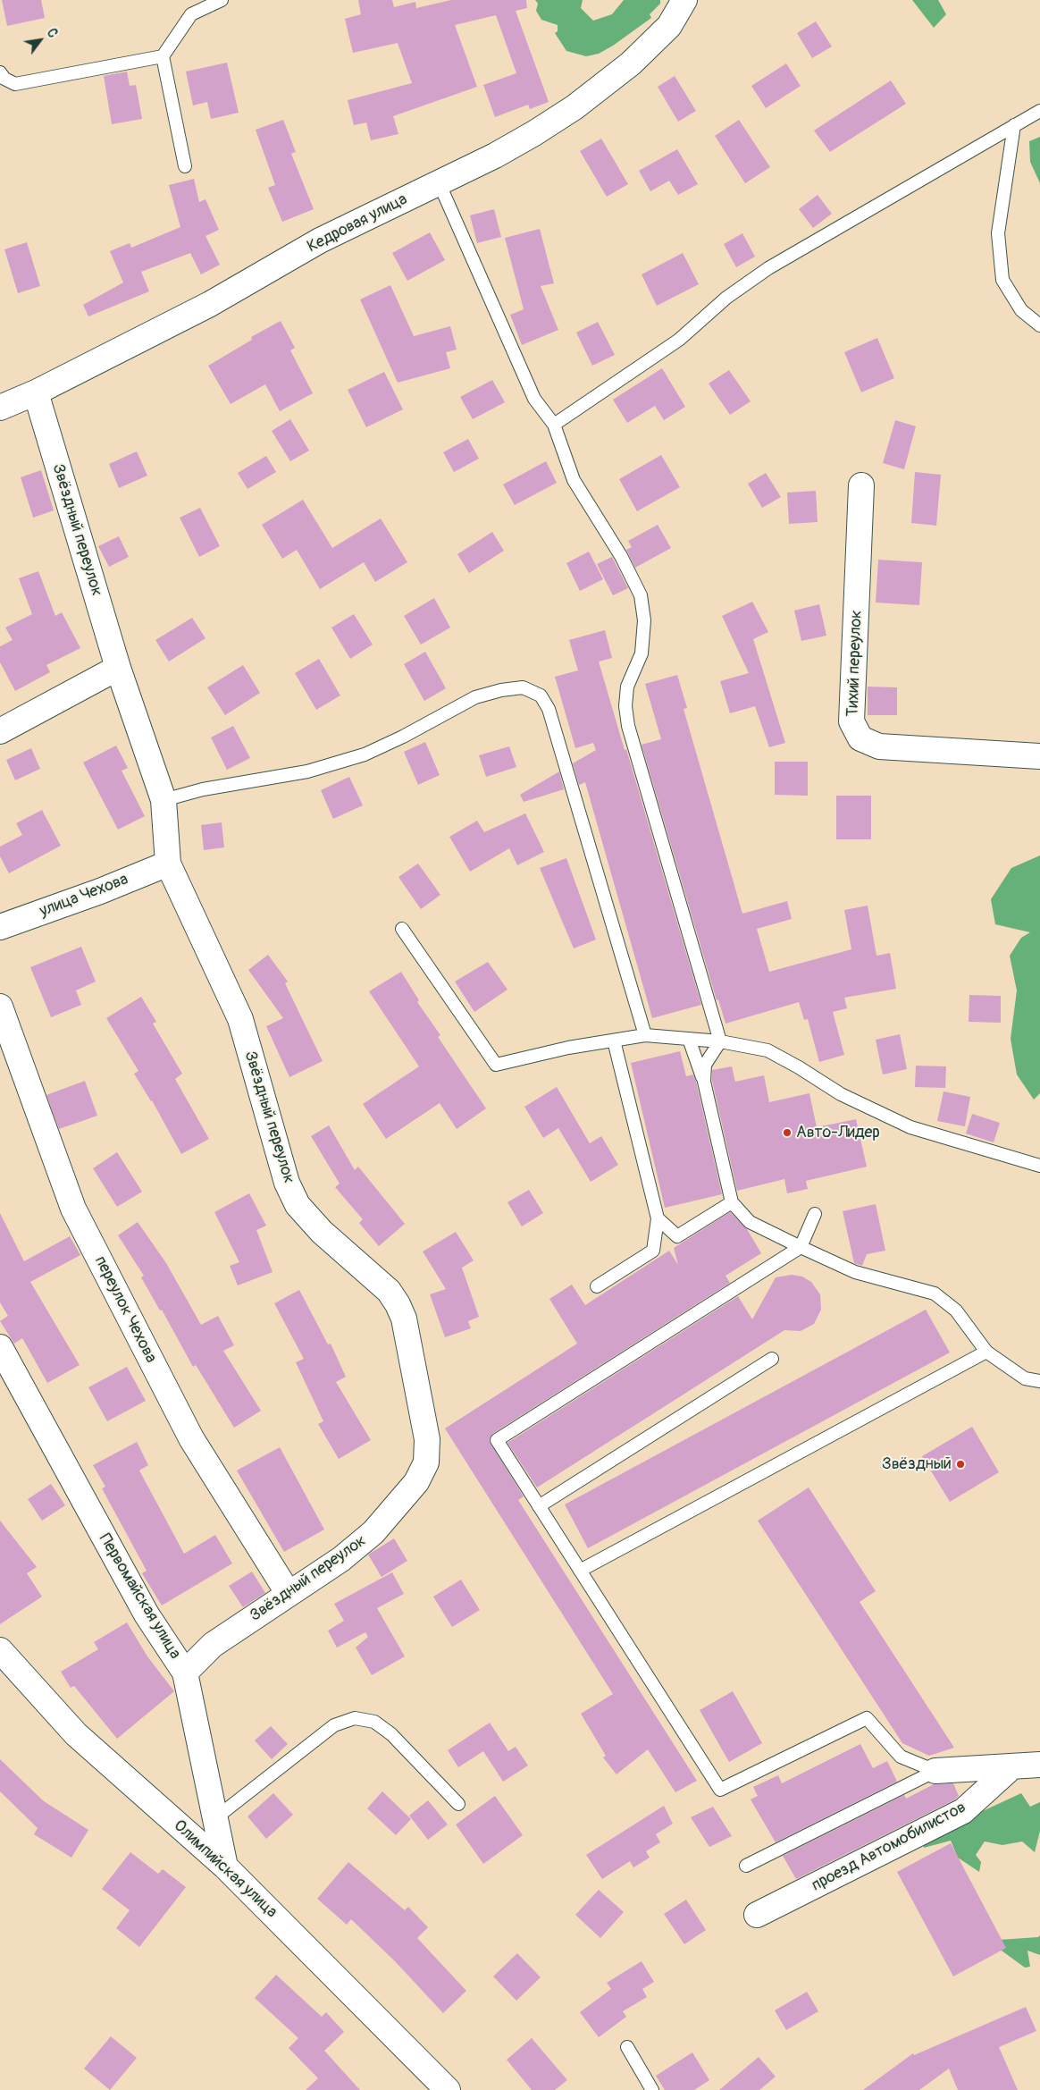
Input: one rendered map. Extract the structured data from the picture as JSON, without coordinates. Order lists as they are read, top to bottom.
{
  "streets": {
    "street": [
      "Кедровая улица",
      "Звёздный переулок",
      "Тихий переулок",
      "улица Чехова",
      "переулок Чехова",
      "Первомайская улица",
      "проезд Автомобилистов",
      "Олимпийская улица"
    ]
  },
  "crossings": [
    ["Кедровая улица", "Звёздный переулок"],
    ["Звёздный переулок", "улица Чехова"],
    ["Звёздный переулок", "переулок Чехова"],
    ["Звёздный переулок", "Первомайская улица"],
    ["Первомайская улица", "Олимпийская улица"]
  ],
  "places": ["Авто-Лидер", "Звёздный"],
  "north": "top right"
}
